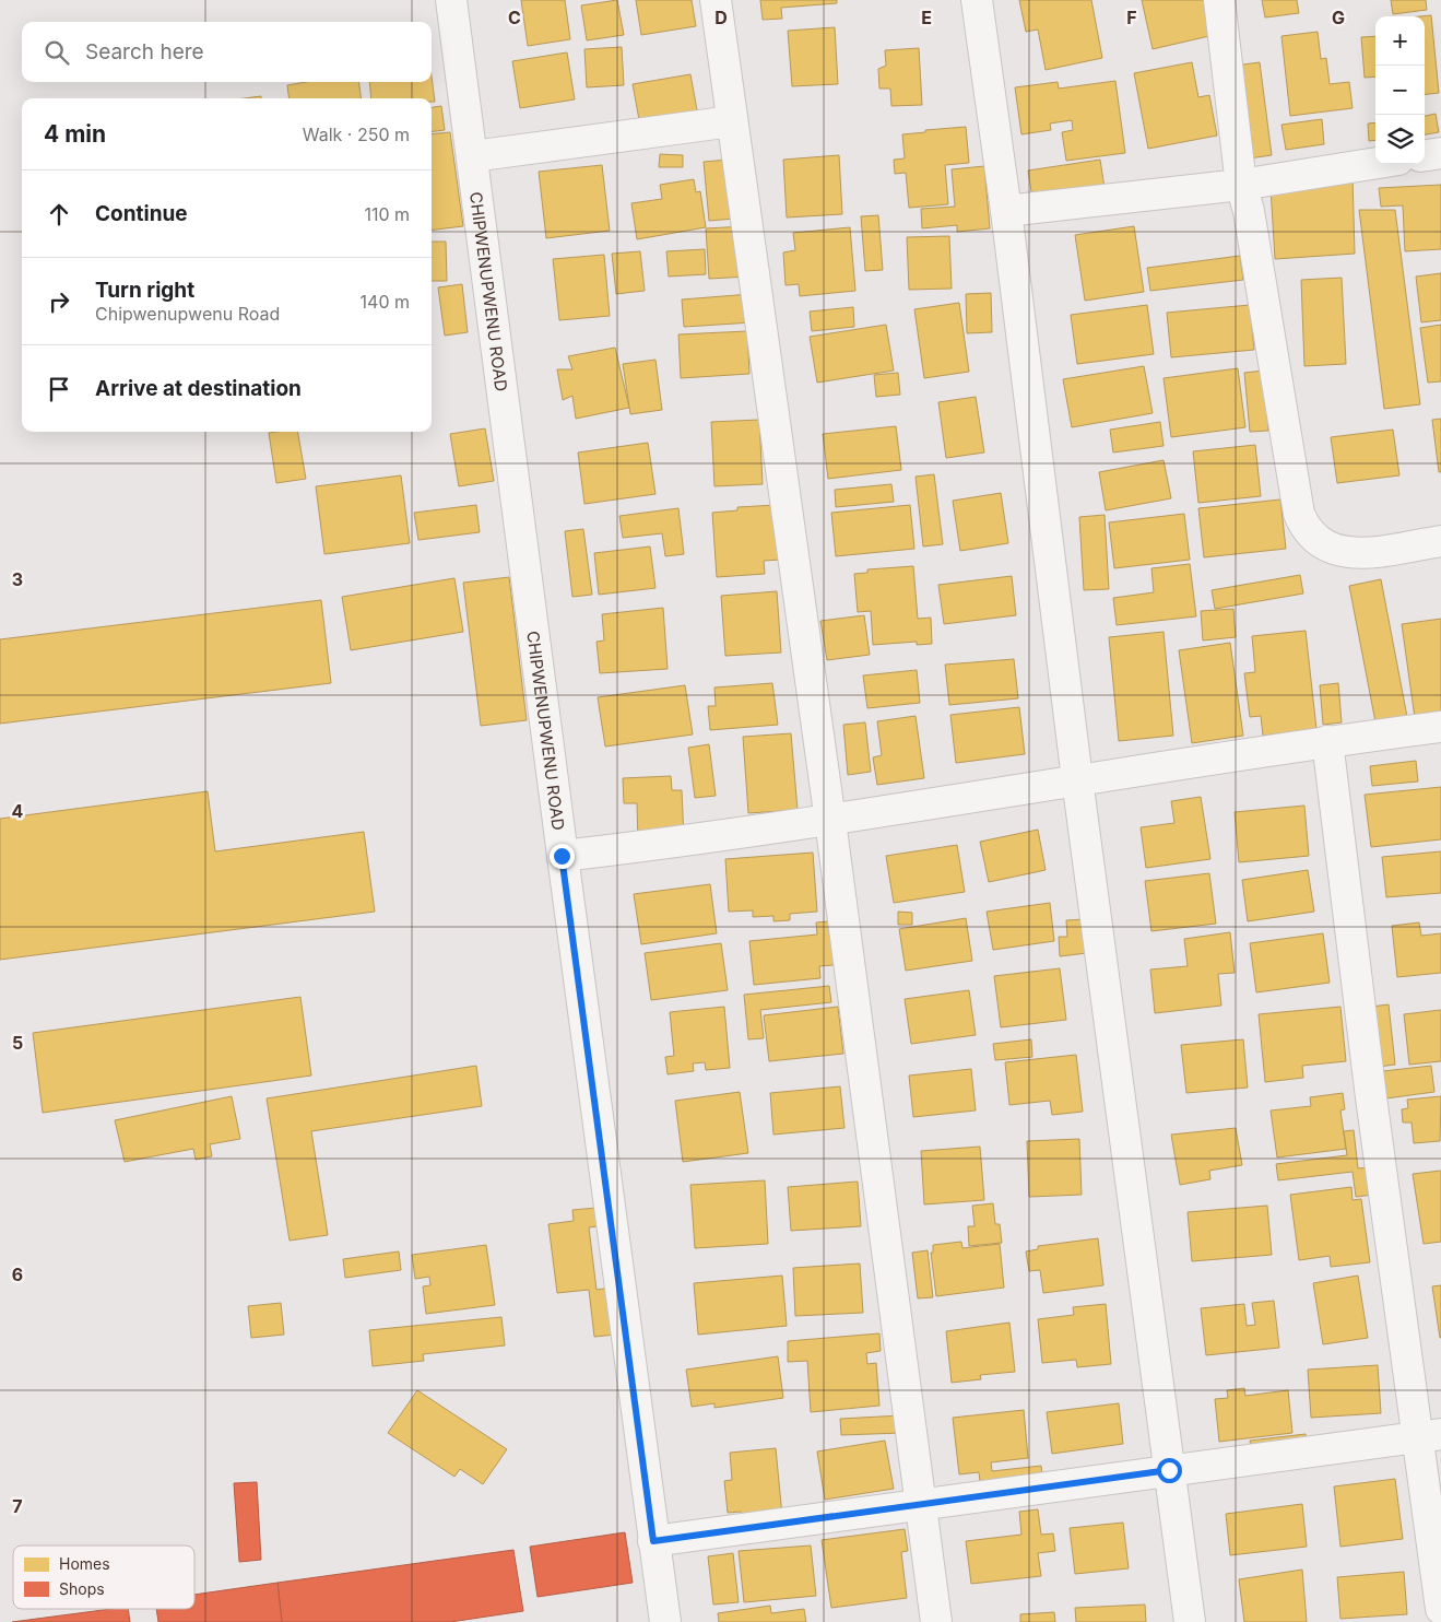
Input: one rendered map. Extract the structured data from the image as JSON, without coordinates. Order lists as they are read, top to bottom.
{
  "streets": {
    "street": ["CHIPWENUPWENU ROAD"]
  },
  "legend": ["Homes", "Shops"],
  "page": {
    "map_buttons": ["+", "−"],
    "search": "Search here",
    "heading": ["4 min", "Walk · 250 m"],
    "list": [
      ["Continue", "110 m"],
      ["Turn right", "Chipwenupwenu Road", "140 m"],
      "Arrive at destination"
    ]
  },
  "grid": {
    "columns": [
      "C",
      "D",
      "E",
      "F",
      "G"
    ],
    "rows": [
      "3",
      "4",
      "5",
      "6",
      "7"
    ]
  }
}
